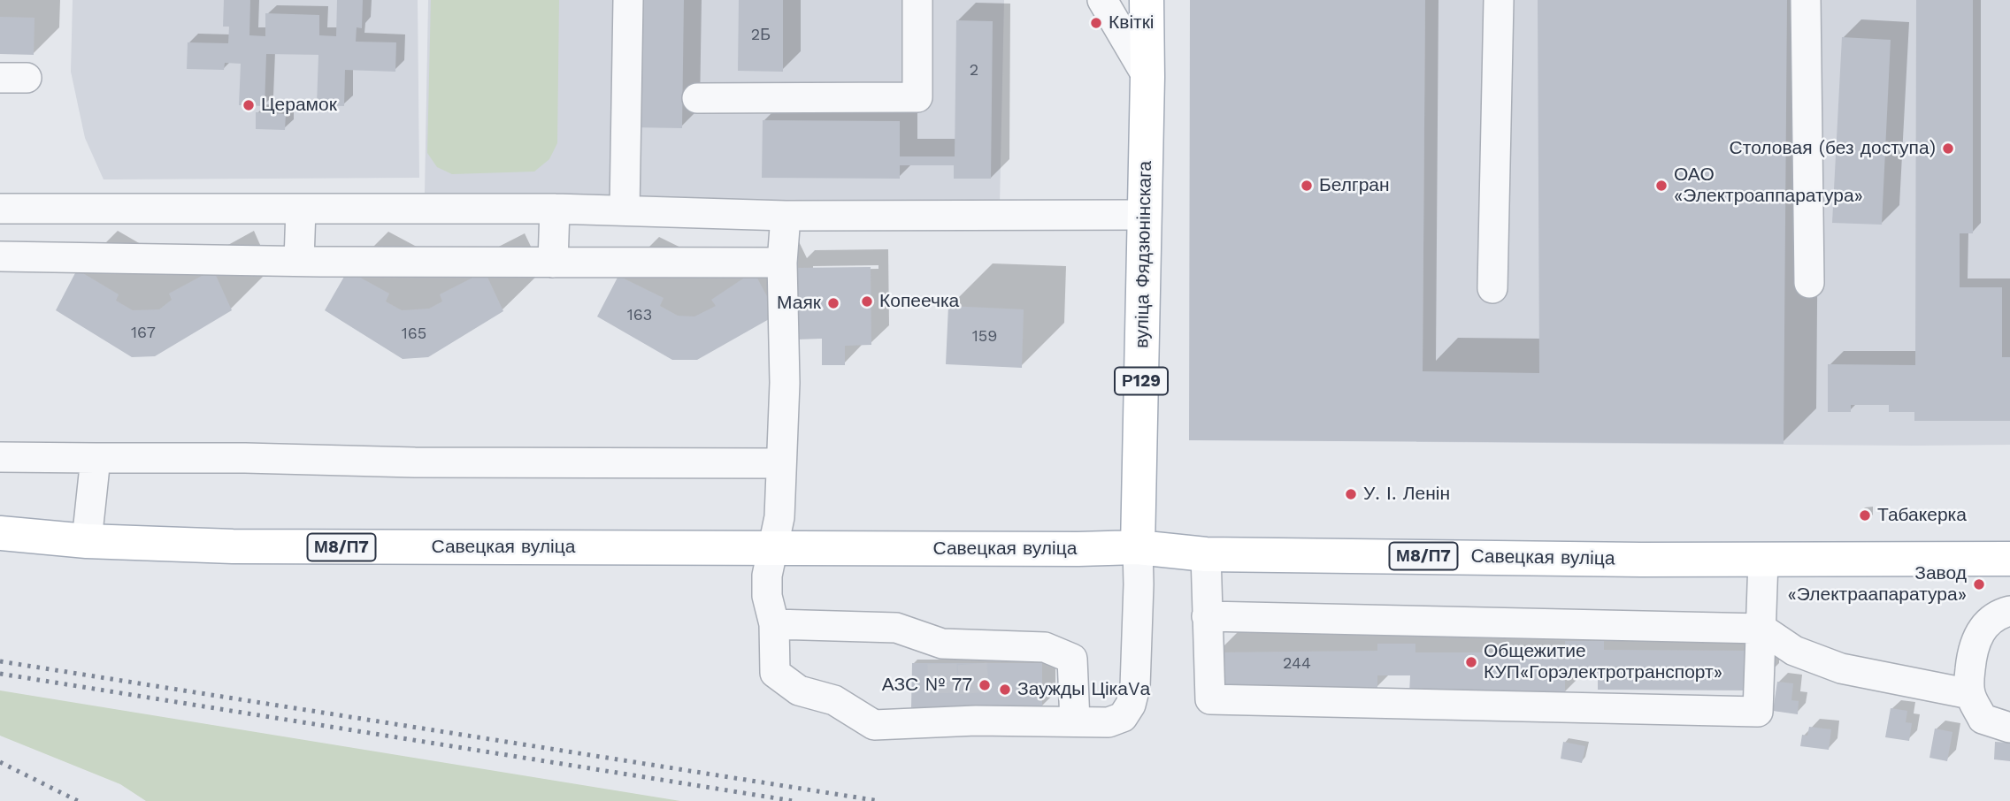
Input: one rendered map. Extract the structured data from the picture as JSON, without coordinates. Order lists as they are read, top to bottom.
{
  "streets": {
    "main road": [
      "вуліца Фядзюнінскага",
      "Р129",
      "М8/П7",
      "Савецкая вуліца"
    ]
  },
  "crossings": [
    ["вуліца Фядзюнінскага", "Савецкая вуліца"]
  ],
  "places": [
    "Квіткі",
    "Церамок",
    "Столовая (без доступа)",
    "Белгран",
    "ОАО «Электроаппаратура»",
    "Копеечка",
    "Маяк",
    "У. І. Ленін",
    "Табакерка",
    "Завод «Электраапаратура»",
    "Общежитие КУП«Горэлектротранспорт»",
    "АЗС № 77",
    "Заужды ЦікаVа"
  ],
  "house_numbers": [
    "2Б",
    "2",
    "163",
    "167",
    "165",
    "159",
    "244"
  ]
}
